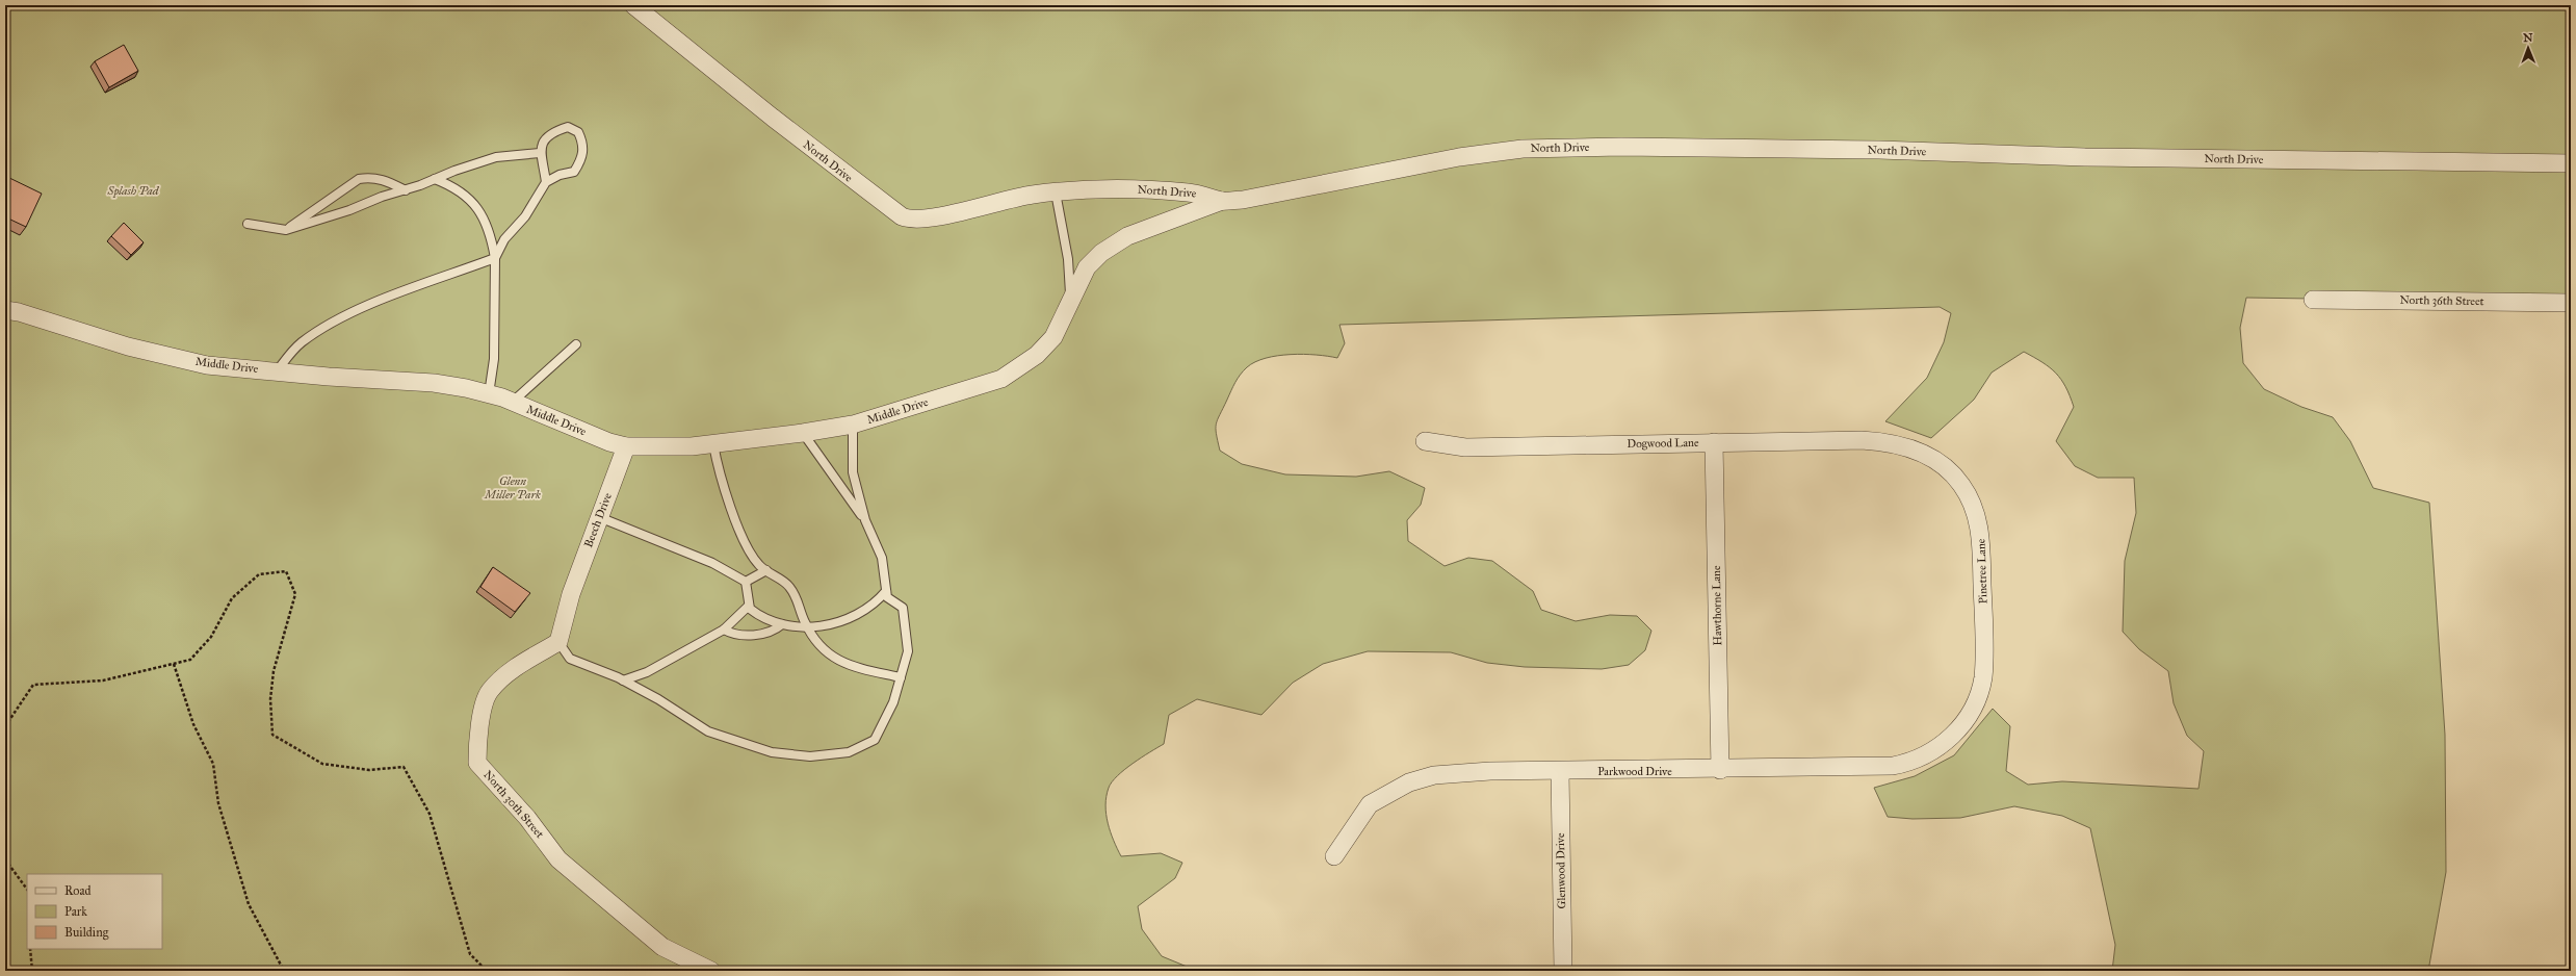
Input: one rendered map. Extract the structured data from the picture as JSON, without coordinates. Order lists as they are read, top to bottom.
{
  "streets": {
    "street": [
      "North Drive",
      "North 36th Street",
      "Middle Drive",
      "Dogwood Lane",
      "Beech Drive",
      "Pinetree Lane",
      "Hawthorne Lane",
      "Parkwood Drive",
      "North 30th Street",
      "Glenwood Drive"
    ]
  },
  "crossings": [
    ["North Drive", "Middle Drive"],
    ["Middle Drive", "Beech Drive"],
    ["Dogwood Lane", "Pinetree Lane"],
    ["Dogwood Lane", "Hawthorne Lane"],
    ["Beech Drive", "North 30th Street"],
    ["Pinetree Lane", "Parkwood Drive"],
    ["Hawthorne Lane", "Parkwood Drive"],
    ["Parkwood Drive", "Glenwood Drive"]
  ],
  "parks": ["Splash Pad", "Glenn Miller Park"],
  "legend": ["Road", "Park", "Building"],
  "north": "top"
}
